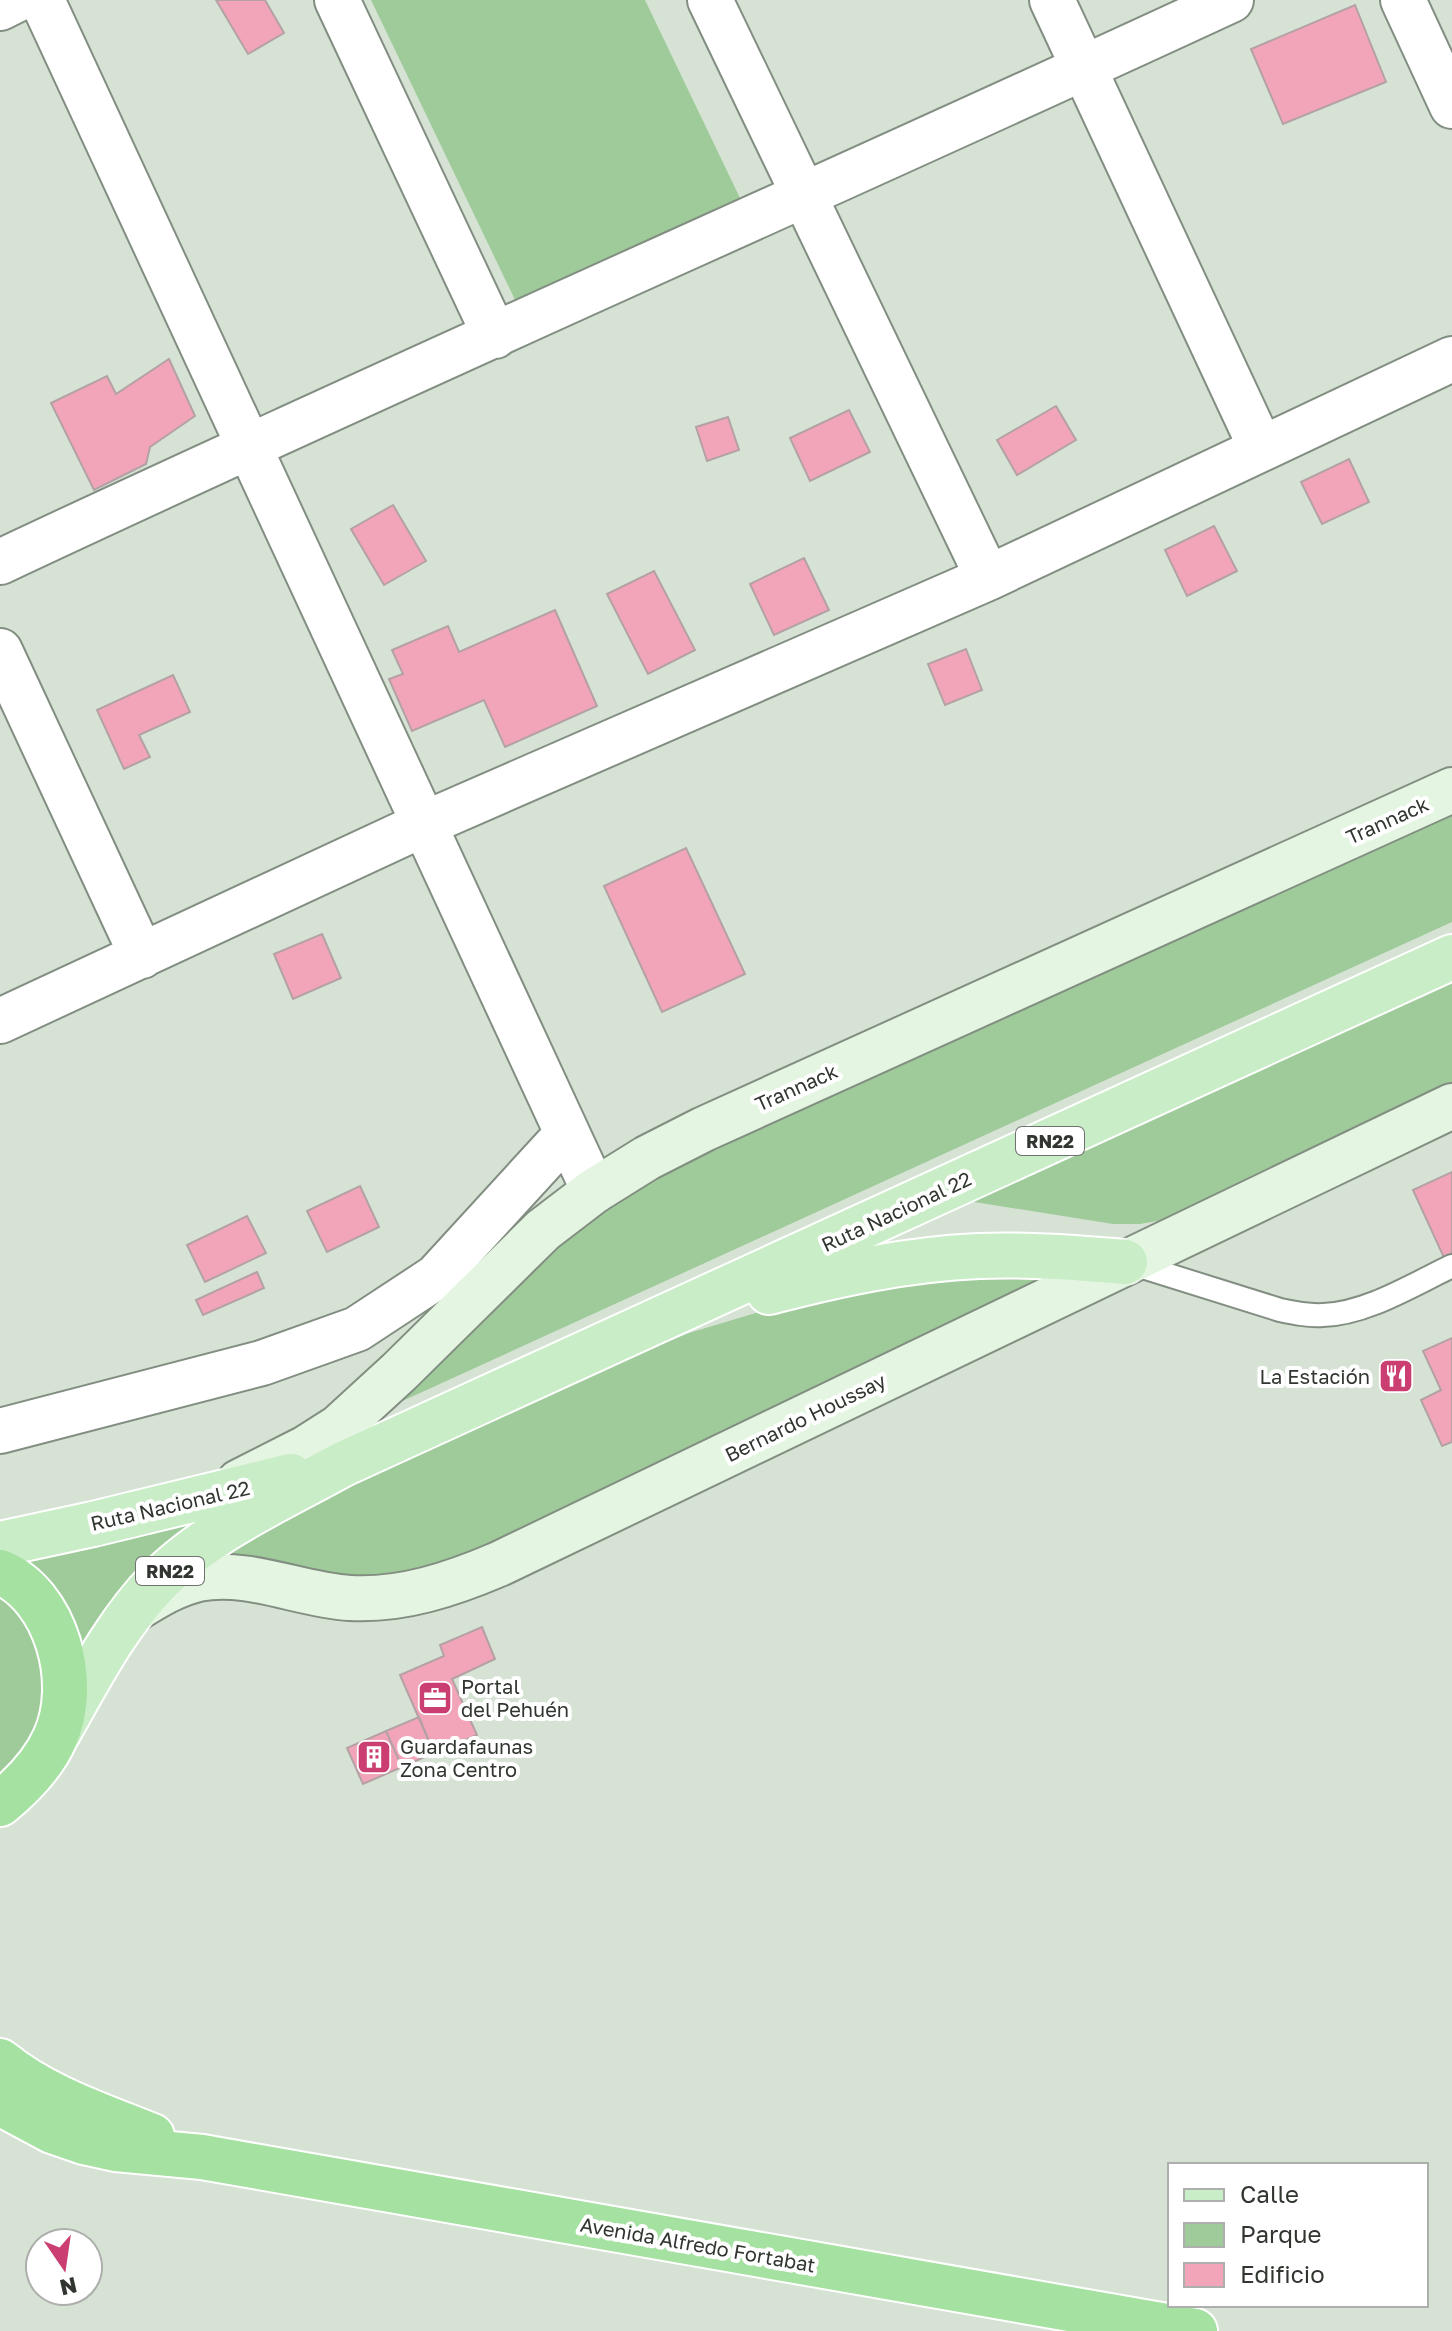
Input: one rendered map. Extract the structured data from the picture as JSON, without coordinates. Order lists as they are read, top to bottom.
{
  "streets": {
    "highway": ["RN22", "Ruta Nacional 22", "Avenida Alfredo Fortabat"],
    "street": ["Trannack", "Bernardo Houssay"]
  },
  "crossings": [
    ["Trannack", "Ruta Nacional 22"],
    ["Ruta Nacional 22", "Bernardo Houssay"]
  ],
  "places": {
    "restaurant": ["La Estación"],
    "office": ["Portal del Pehuén"],
    "building": ["Guardafaunas Zona Centro"]
  },
  "legend": ["Calle", "Parque", "Edificio"],
  "north": "bottom"
}
